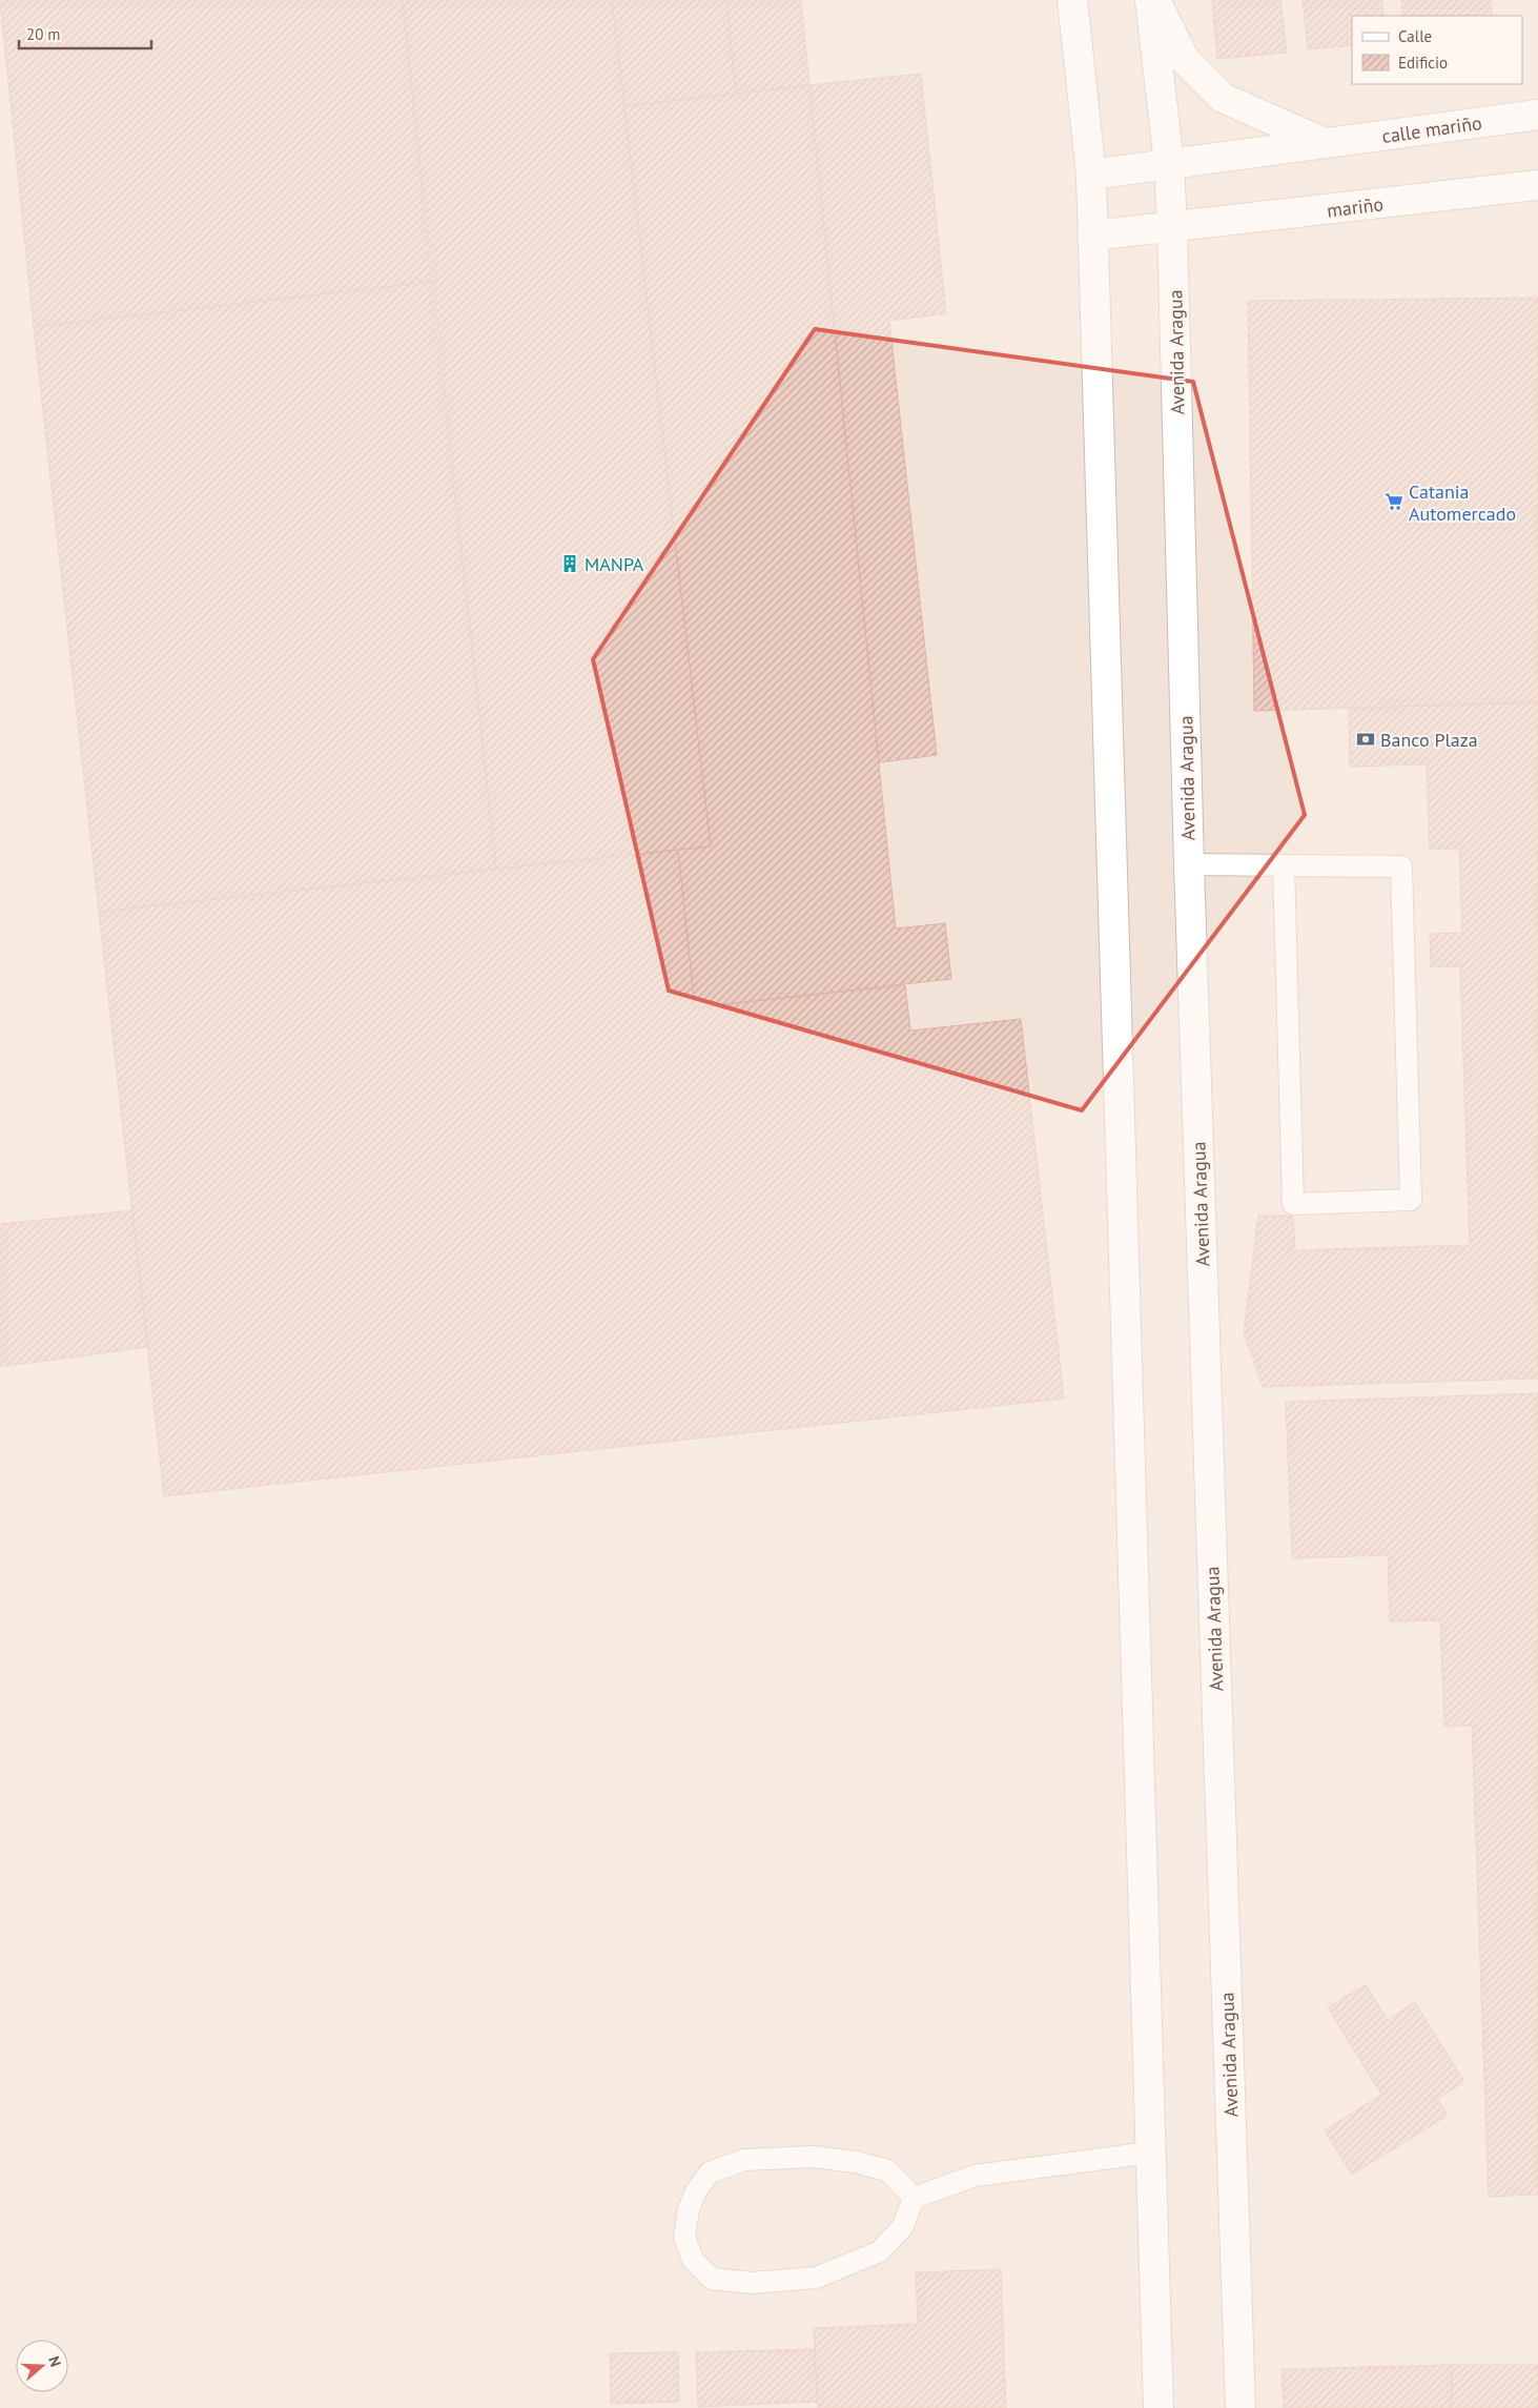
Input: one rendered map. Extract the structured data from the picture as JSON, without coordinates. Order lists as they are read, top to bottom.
{
  "streets": {
    "street": ["calle mariño", "mariño", "Avenida Aragua"]
  },
  "crossings": [
    ["calle mariño", "Avenida Aragua"],
    ["mariño", "Avenida Aragua"]
  ],
  "places": {
    "supermarket": ["Catania Automercado"],
    "building": ["MANPA"],
    "bank": ["Banco Plaza"]
  },
  "legend": ["Calle", "Edificio"],
  "scale_bar": "20 m",
  "north": "right"
}
